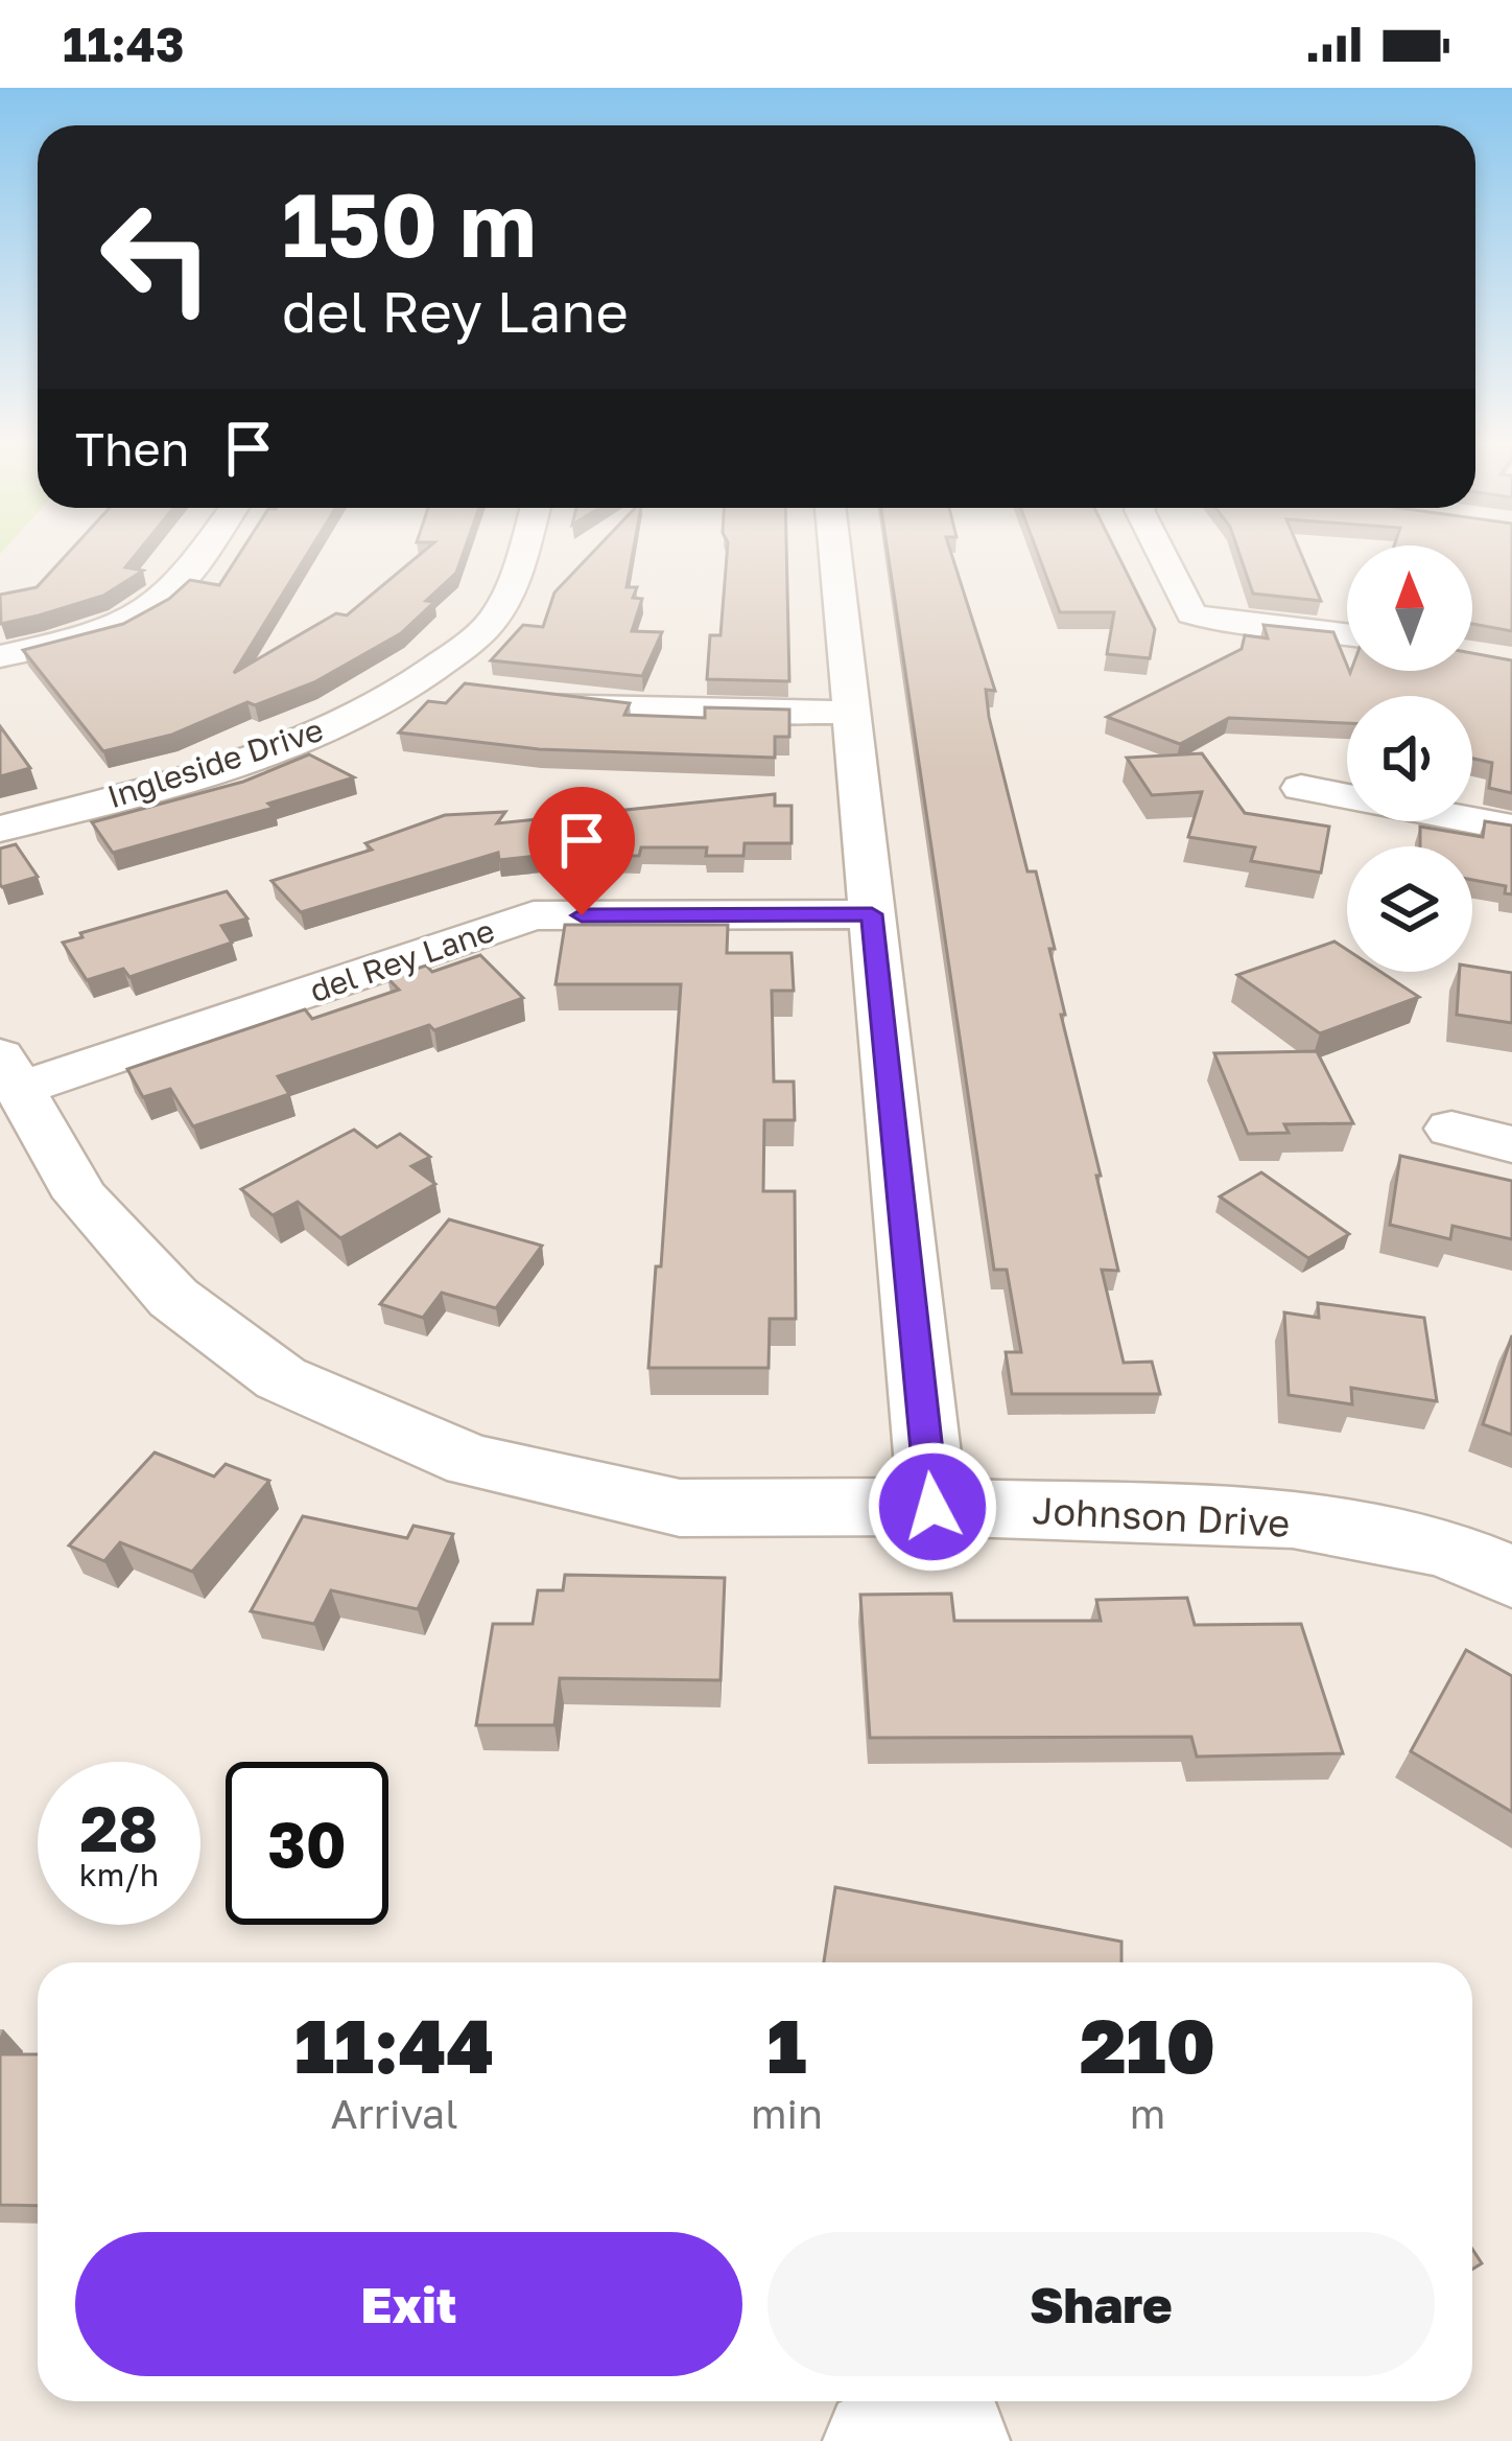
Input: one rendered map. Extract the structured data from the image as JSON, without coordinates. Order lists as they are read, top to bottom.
{
  "streets": {
    "street": ["Ingleside Drive", "del Rey Lane", "Johnson Drive"]
  },
  "crossings": [
    ["del Rey Lane", "Johnson Drive"]
  ],
  "north": "top",
  "page": {
    "status": "11:43",
    "turn": ["150 m", "del Rey Lane"],
    "then": "Then",
    "speed": "28 km/h",
    "limit": "30",
    "eta": [
      "11:44",
      "Arrival",
      "1",
      "min",
      "210",
      "m"
    ],
    "buttons": ["Exit", "Share"]
  }
}
